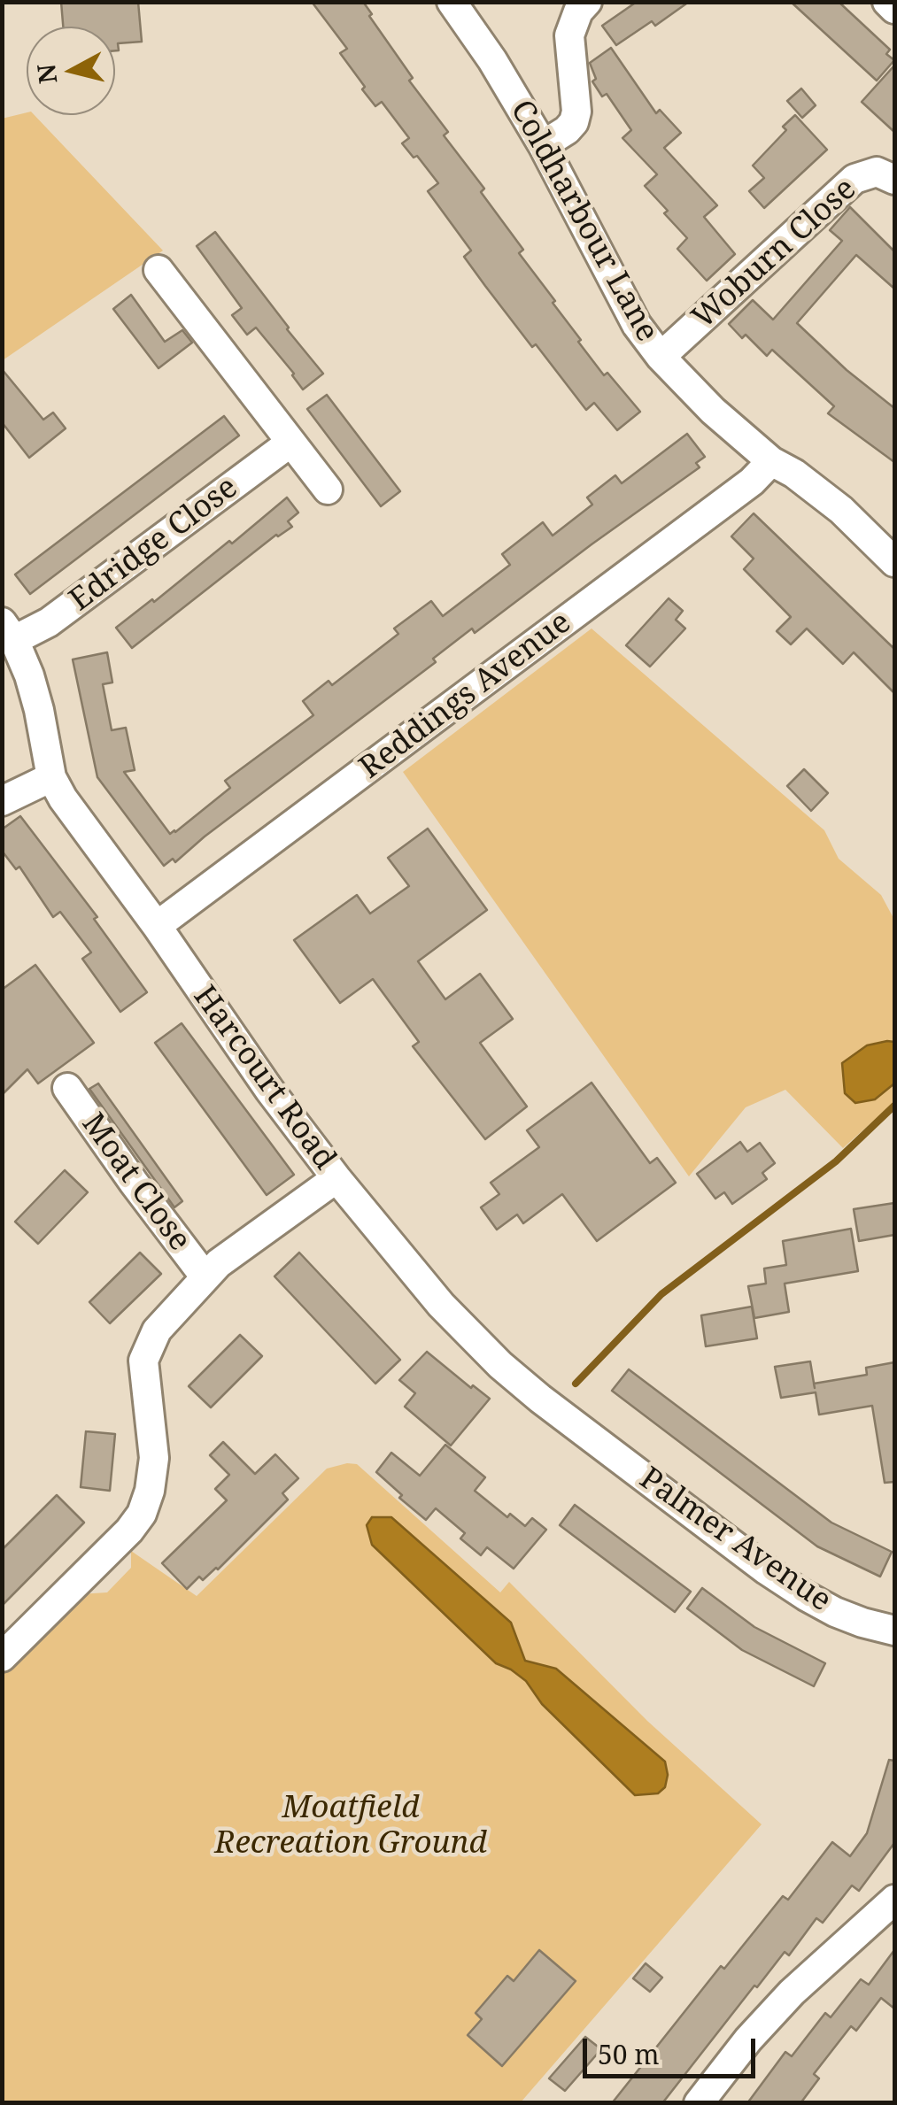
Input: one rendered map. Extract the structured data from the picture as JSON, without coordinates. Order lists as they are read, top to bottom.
{
  "streets": {
    "street": [
      "Coldharbour Lane",
      "Woburn Close",
      "Edridge Close",
      "Reddings Avenue",
      "Harcourt Road",
      "Moat Close",
      "Palmer Avenue"
    ]
  },
  "crossings": [
    ["Coldharbour Lane", "Woburn Close"],
    ["Coldharbour Lane", "Reddings Avenue"],
    ["Edridge Close", "Harcourt Road"],
    ["Reddings Avenue", "Harcourt Road"],
    ["Harcourt Road", "Palmer Avenue"]
  ],
  "parks": ["Moatfield Recreation Ground"],
  "scale_bar": "50 m",
  "north": "left"
}
